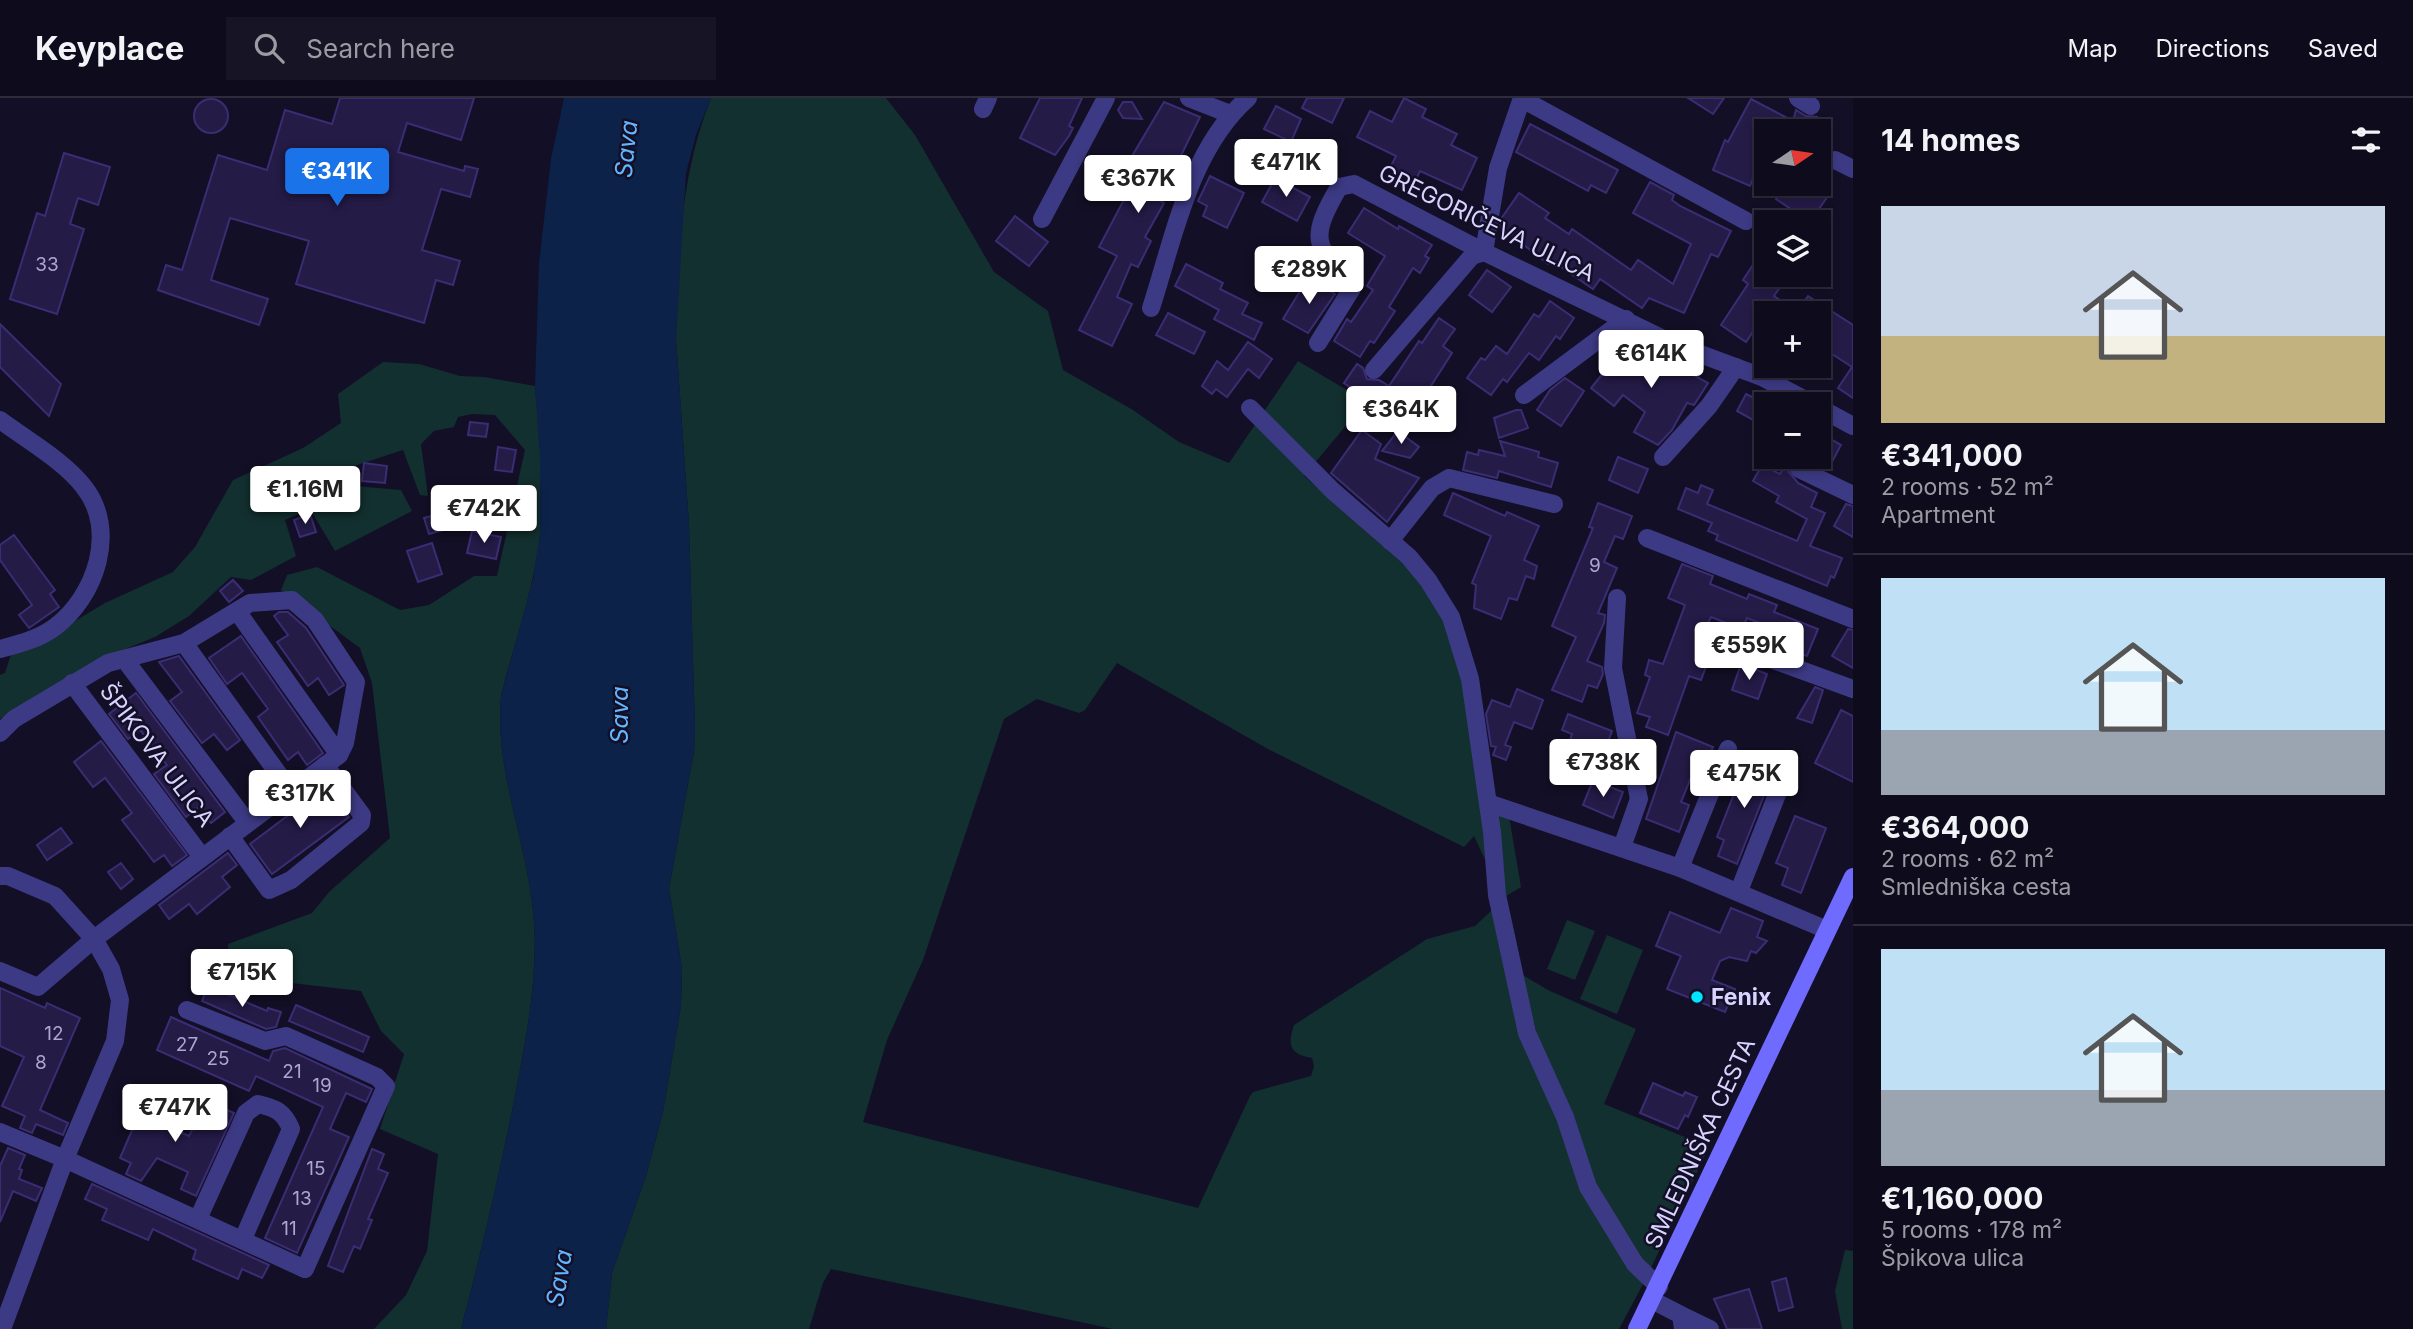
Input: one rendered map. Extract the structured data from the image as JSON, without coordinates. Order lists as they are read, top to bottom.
{
  "streets": {
    "street": ["GREGORIČEVA ULICA", "ŠPIKOVA ULICA", "SMLEDNIŠKA CESTA"]
  },
  "water": ["Sava"],
  "places": ["Fenix"],
  "house_numbers": [
    "33",
    "9",
    "12",
    "27",
    "25",
    "8",
    "21",
    "19",
    "15",
    "13",
    "11"
  ],
  "north": "right",
  "page": {
    "header": "Keyplace",
    "search": "Search here",
    "nav": ["Map", "Directions", "Saved"],
    "heading": "14 homes",
    "map_buttons": ["+", "−"],
    "price": [
      "€471K",
      "€341K",
      "€367K",
      "€289K",
      "€614K",
      "€364K",
      "€1.16M",
      "€742K",
      "€559K",
      "€738K",
      "€475K",
      "€317K",
      "€715K",
      "€747K"
    ],
    "list": [
      {
        "name": "€341,000",
        "note": "2 rooms · 52 m² · Apartment"
      },
      {
        "name": "€364,000",
        "note": "2 rooms · 62 m² · Smledniška cesta"
      },
      {
        "name": "€1,160,000",
        "note": "5 rooms · 178 m² · Špikova ulica"
      }
    ]
  }
}
